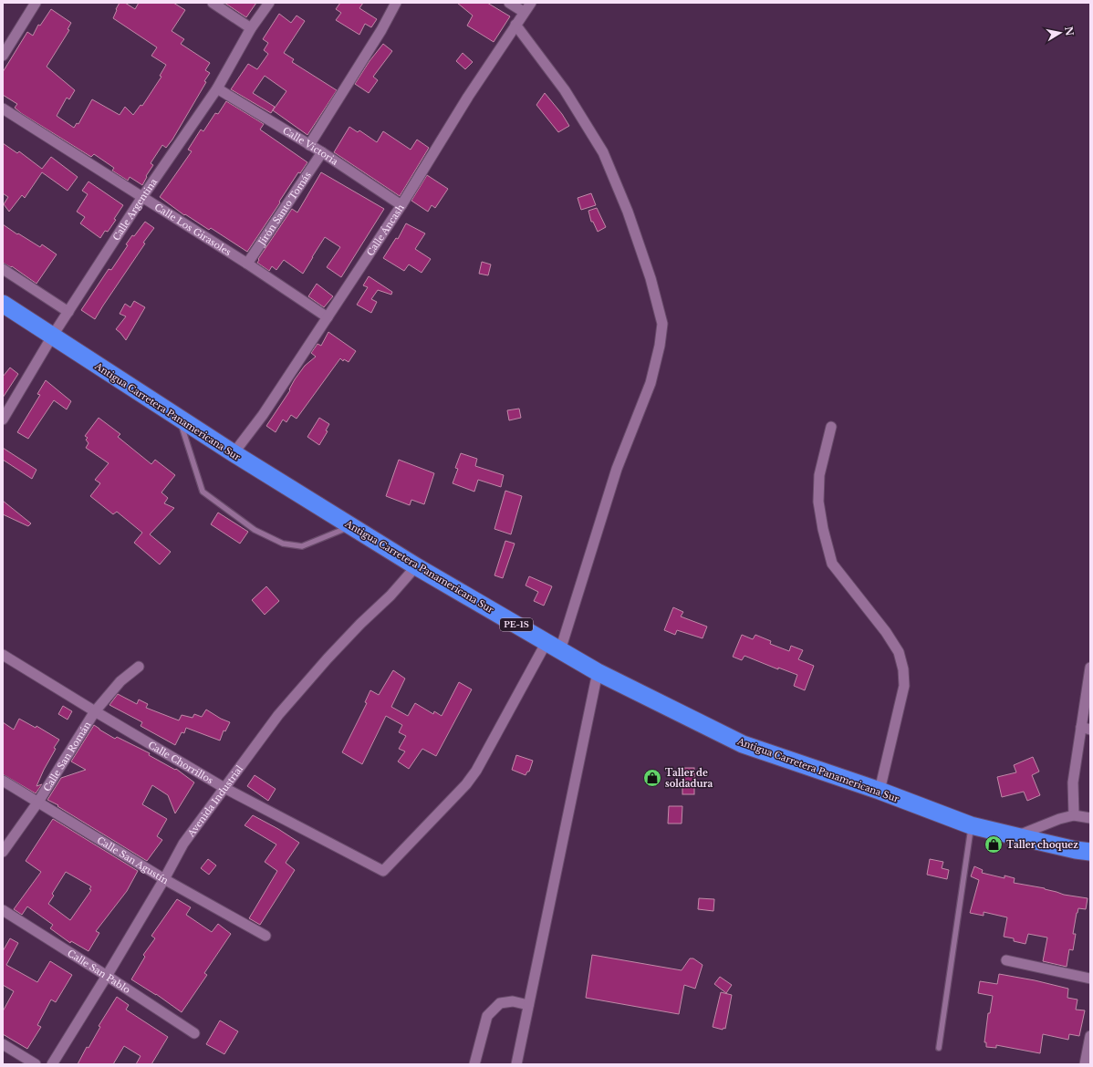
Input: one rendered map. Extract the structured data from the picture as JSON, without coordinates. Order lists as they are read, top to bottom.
{
  "streets": {
    "highway": ["Antigua Carretera Panamericana Sur", "PE-1S"],
    "street": [
      "Calle Victoria",
      "Jirón Santo Tomás",
      "Calle Argentina",
      "Calle Los Girasoles",
      "Calle Áncash",
      "Calle San Román",
      "Calle Chorrillos",
      "Avenida Industrial",
      "Calle San Agustín",
      "Calle San Pablo"
    ]
  },
  "crossings": [
    ["Calle Victoria", "Jirón Santo Tomás"],
    ["Calle Victoria", "Calle Argentina"],
    ["Calle Victoria", "Calle Áncash"],
    ["Jirón Santo Tomás", "Calle Los Girasoles"],
    ["Calle Argentina", "Calle Los Girasoles"],
    ["Calle Argentina", "Antigua Carretera Panamericana Sur"],
    ["Calle Los Girasoles", "Calle Áncash"],
    ["Calle Áncash", "Antigua Carretera Panamericana Sur"],
    ["Antigua Carretera Panamericana Sur", "Calle Chorrillos"],
    ["Antigua Carretera Panamericana Sur", "Avenida Industrial"],
    ["Calle San Román", "Calle Chorrillos"],
    ["Calle San Román", "Calle San Agustín"],
    ["Calle Chorrillos", "Avenida Industrial"],
    ["Avenida Industrial", "Calle San Agustín"],
    ["Avenida Industrial", "Calle San Pablo"]
  ],
  "places": {
    "shop": ["Taller de soldadura", "Taller choquez"]
  },
  "north": "right"
}
